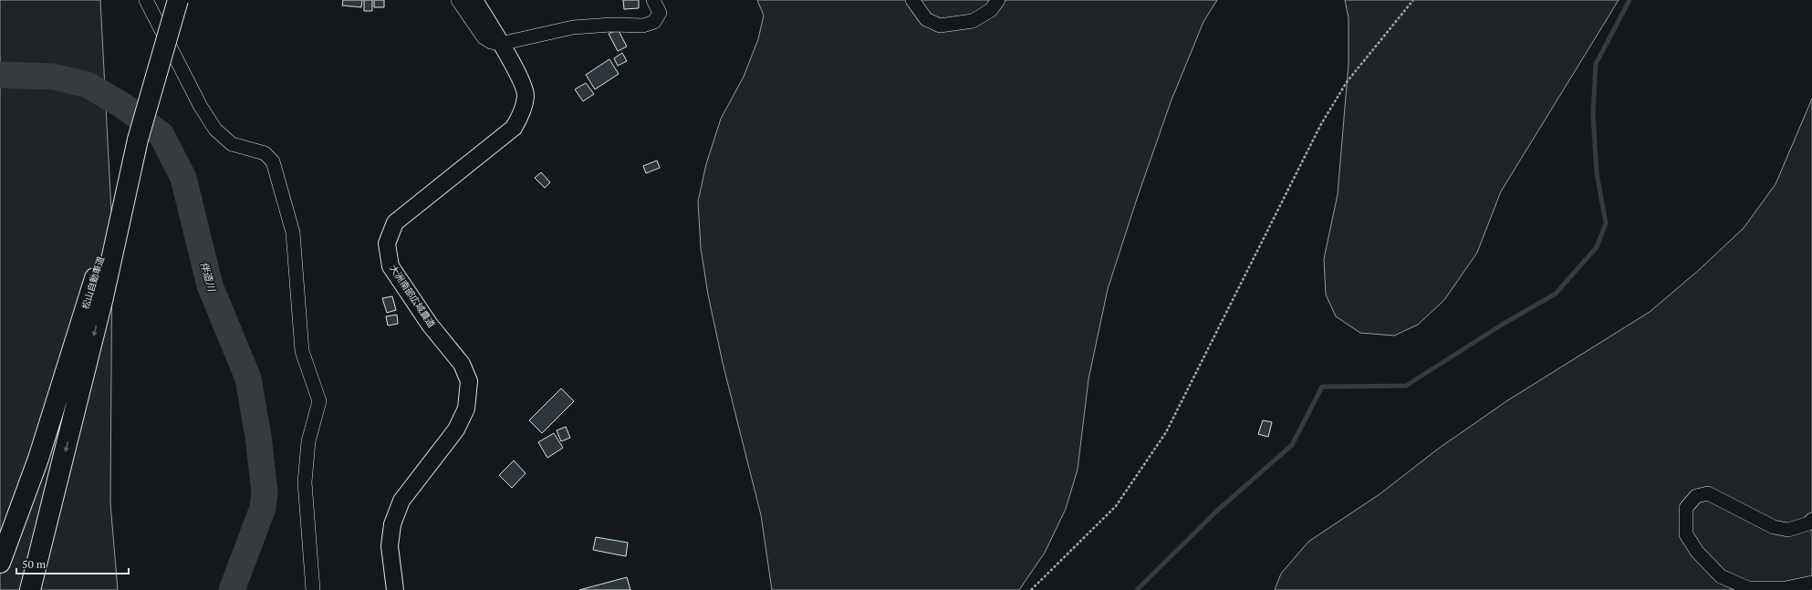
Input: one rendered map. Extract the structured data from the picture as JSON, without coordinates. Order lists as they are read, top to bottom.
{
  "streets": {
    "highway": ["松山自動車道"],
    "street": ["大洲南部広域農道"]
  },
  "water": ["伴造川"],
  "scale_bar": "50 m"
}
